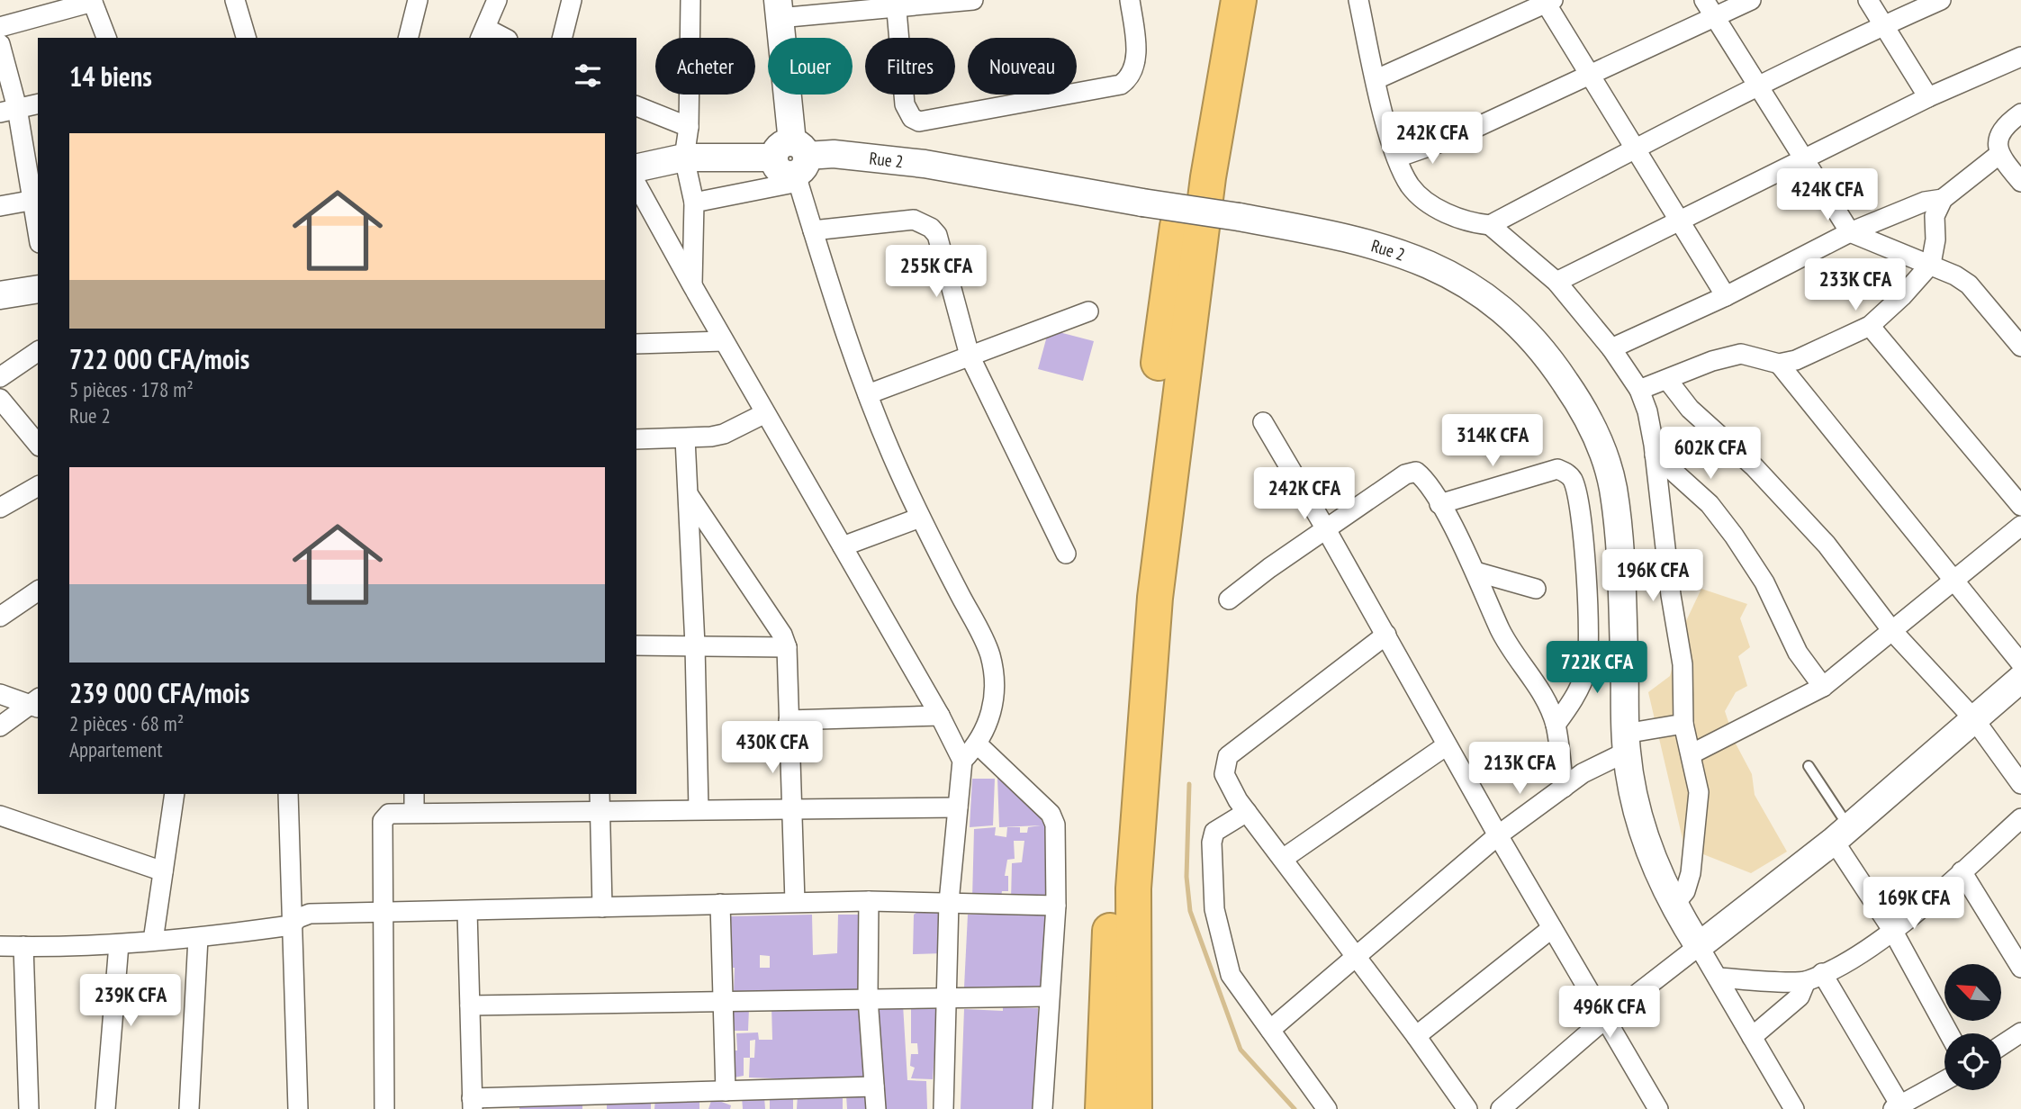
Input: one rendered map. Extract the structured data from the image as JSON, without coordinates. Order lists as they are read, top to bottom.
{
  "streets": {
    "street": ["Rue 2"]
  },
  "north": "top left",
  "page": {
    "chip": [
      "Acheter",
      "Louer",
      "Filtres",
      "Nouveau"
    ],
    "heading": "14 biens",
    "price": [
      "242K CFA",
      "424K CFA",
      "255K CFA",
      "233K CFA",
      "314K CFA",
      "602K CFA",
      "242K CFA",
      "196K CFA",
      "722K CFA",
      "430K CFA",
      "213K CFA",
      "169K CFA",
      "239K CFA",
      "496K CFA"
    ],
    "list": [
      {
        "name": "722 000 CFA/mois",
        "note": "5 pièces · 178 m² · Rue 2"
      },
      {
        "name": "239 000 CFA/mois",
        "note": "2 pièces · 68 m² · Appartement"
      }
    ]
  }
}
